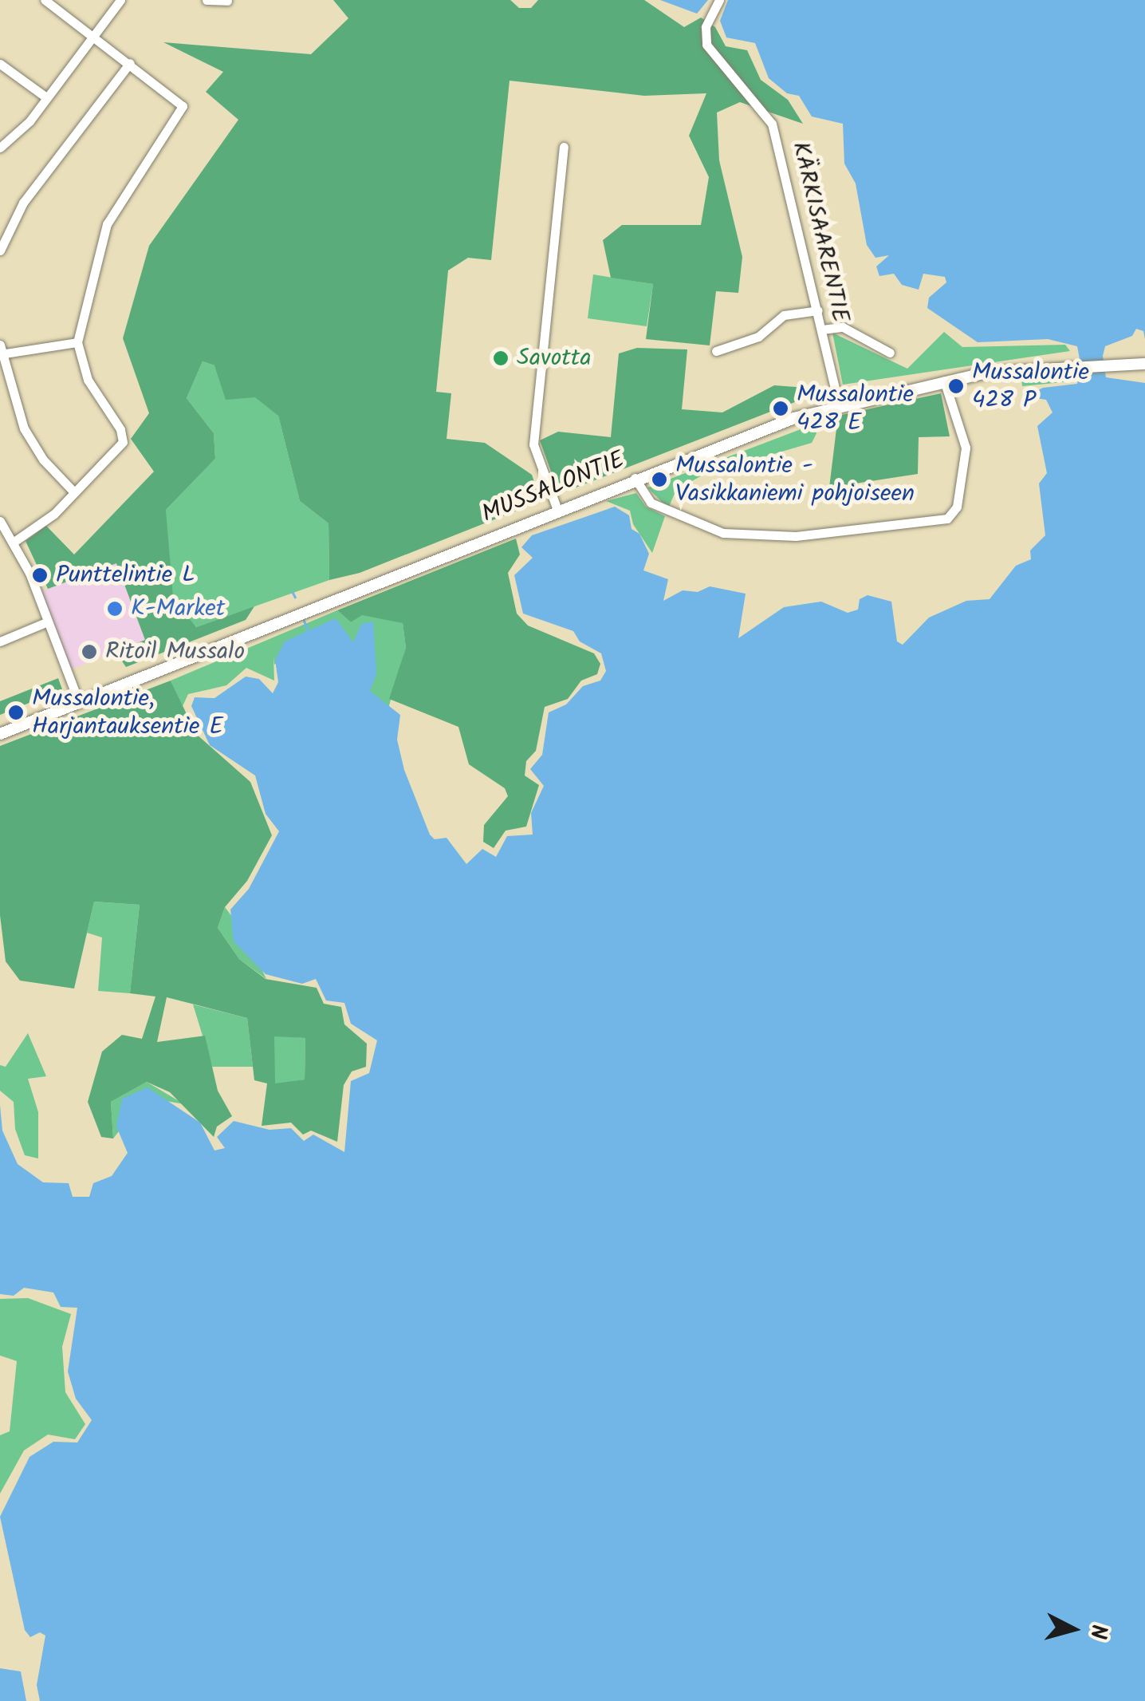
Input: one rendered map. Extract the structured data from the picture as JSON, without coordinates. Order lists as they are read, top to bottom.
{
  "streets": {
    "main road": ["MUSSALONTIE"],
    "street": ["KÄRKISAARENTIE"]
  },
  "crossings": [
    ["KÄRKISAARENTIE", "MUSSALONTIE"]
  ],
  "places": [
    "Savotta",
    "Mussalontie 428 P",
    "Mussalontie 428 E",
    "Mussalontie - Vasikkaniemi pohjoiseen",
    "Punttelintie L",
    "K-Market",
    "Ritoil Mussalo",
    "Mussalontie, Harjantauksentie E"
  ],
  "north": "right"
}
